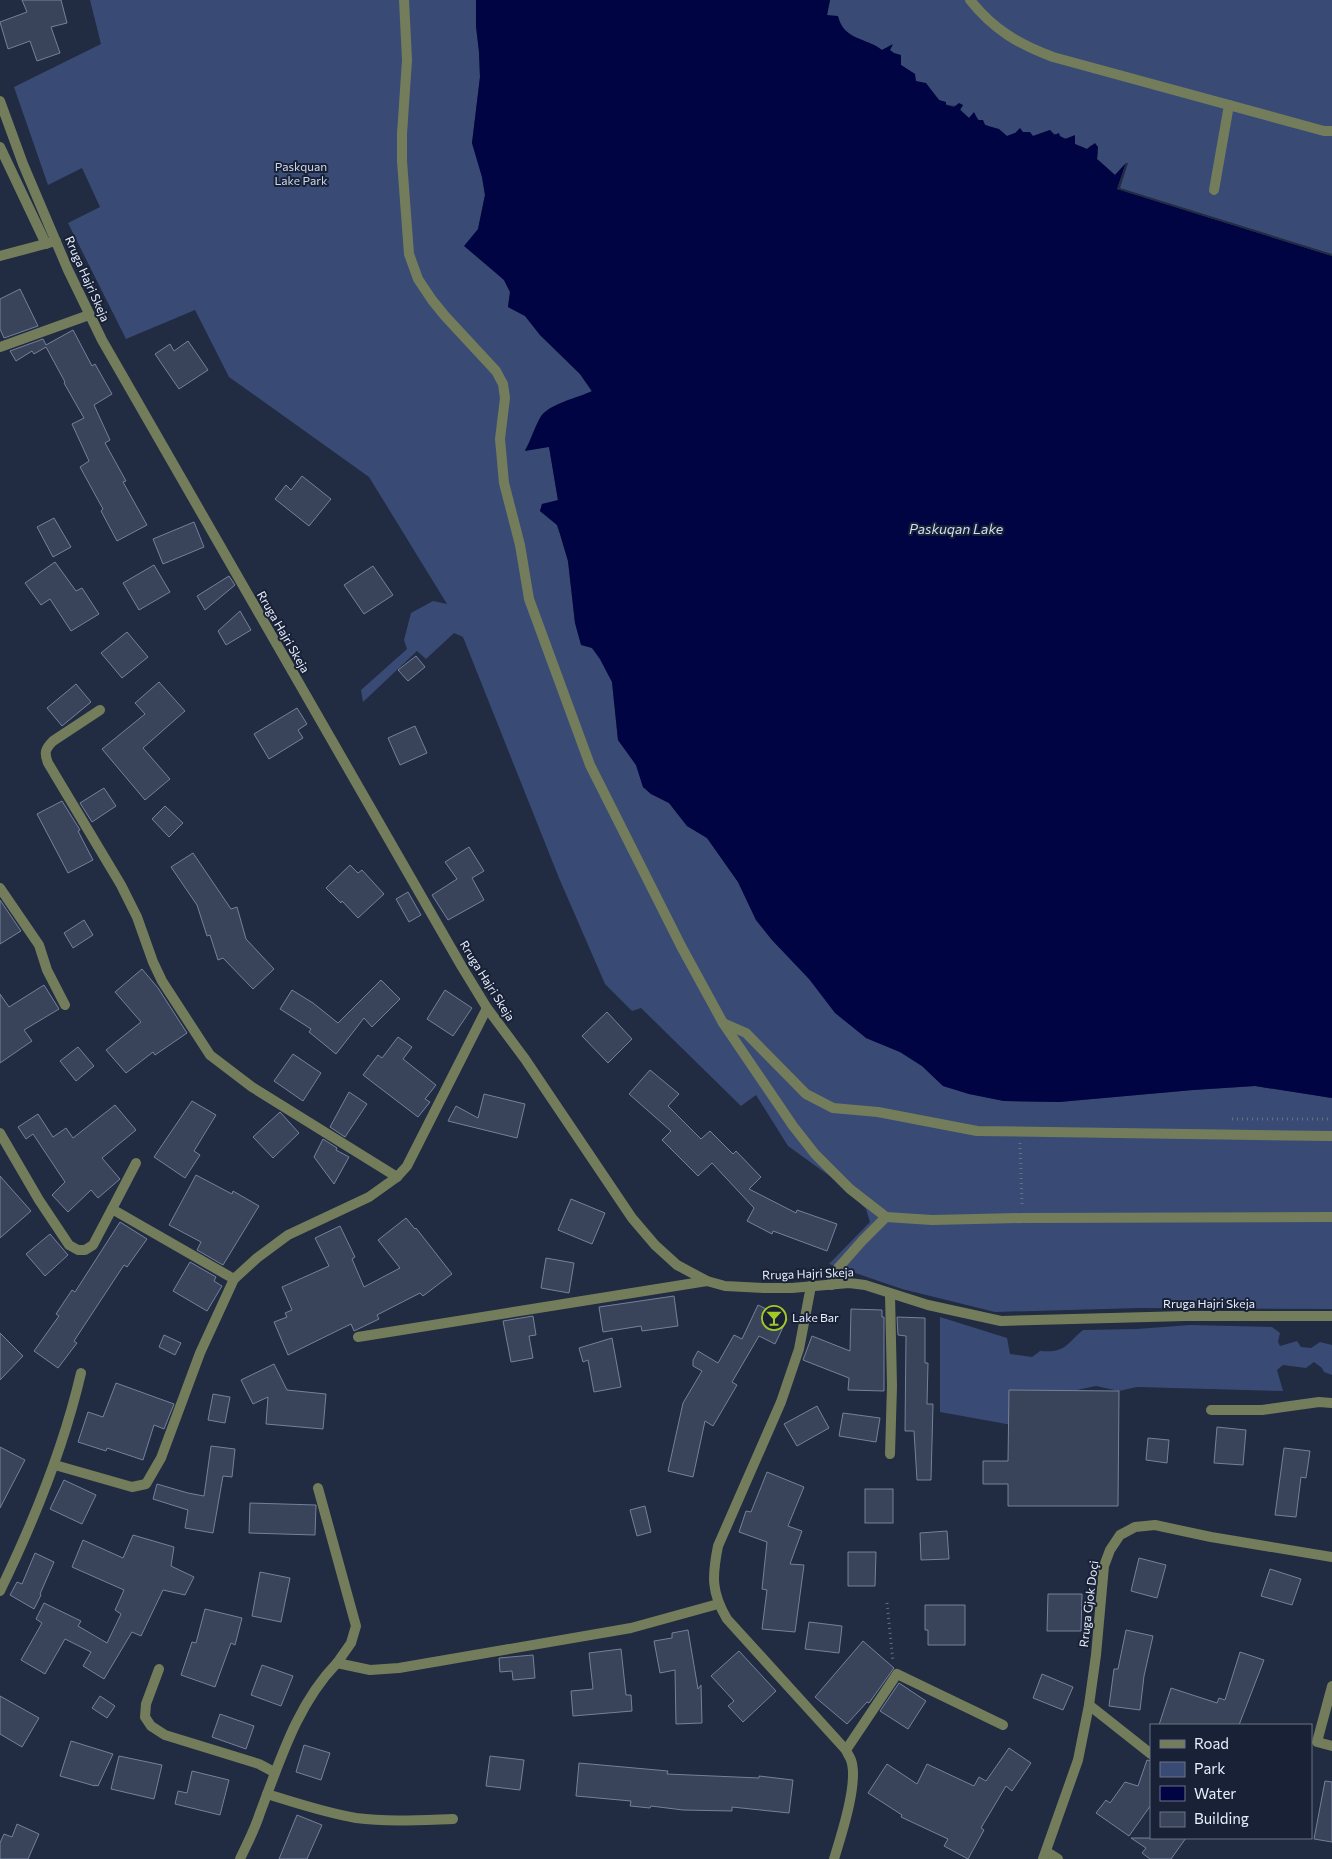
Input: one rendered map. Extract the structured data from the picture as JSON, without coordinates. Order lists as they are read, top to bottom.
{
  "streets": {
    "street": ["Rruga Hajri Skeja", "Rruga Gjok Doçi"]
  },
  "water": ["Paskuqan Lake"],
  "parks": ["Paskquan Lake Park"],
  "places": {
    "bar": ["Lake Bar"]
  },
  "legend": [
    "Road",
    "Park",
    "Water",
    "Building"
  ]
}
